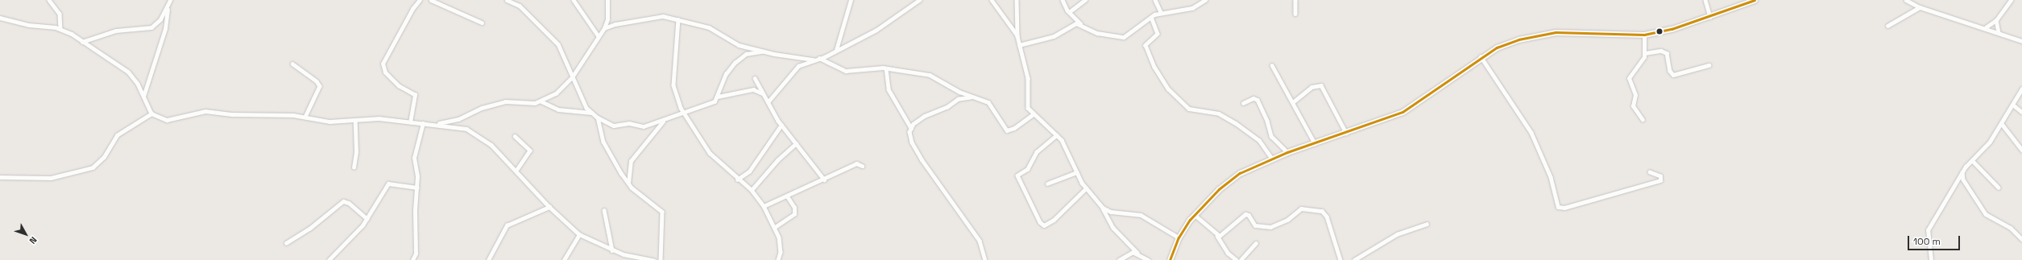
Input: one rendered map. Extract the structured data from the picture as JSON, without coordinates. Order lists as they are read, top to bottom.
{
  "scale_bar": "100 m",
  "north": "bottom right"
}
